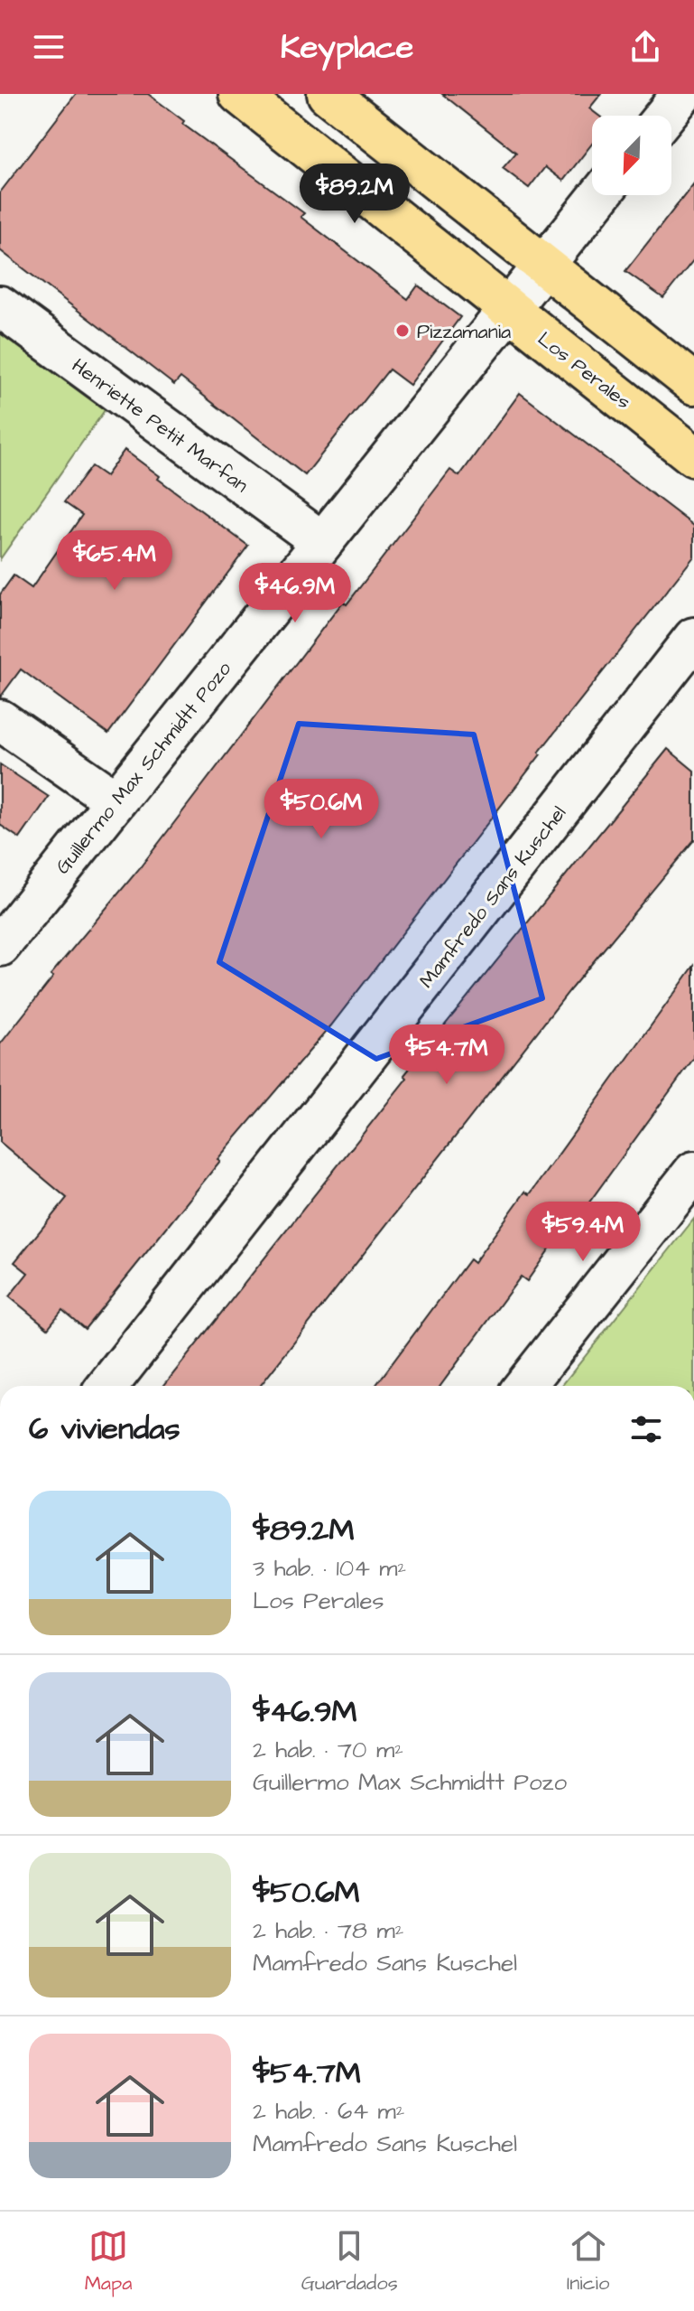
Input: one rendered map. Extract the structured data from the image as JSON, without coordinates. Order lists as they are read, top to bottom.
{
  "streets": {
    "main road": ["Los Perales"],
    "street": ["Henriette Petit Marfan", "Guillermo Max Schmidtt Pozo", "Mamfredo Sans Kuschel"]
  },
  "crossings": [
    ["Los Perales", "Guillermo Max Schmidtt Pozo"],
    ["Henriette Petit Marfan", "Guillermo Max Schmidtt Pozo"]
  ],
  "places": ["Pizzamania"],
  "north": "bottom left",
  "page": {
    "header": "Keyplace",
    "price": [
      "$89.2M",
      "$65.4M",
      "$46.9M",
      "$50.6M",
      "$54.7M",
      "$59.4M"
    ],
    "heading": "6 viviendas",
    "list": [
      {
        "name": "$89.2M",
        "note": "3 hab. · 104 m² · Los Perales"
      },
      {
        "name": "$46.9M",
        "note": "2 hab. · 70 m² · Guillermo Max Schmidtt Pozo"
      },
      {
        "name": "$50.6M",
        "note": "2 hab. · 78 m² · Mamfredo Sans Kuschel"
      },
      {
        "name": "$54.7M",
        "note": "2 hab. · 64 m² · Mamfredo Sans Kuschel"
      }
    ],
    "tabs": ["Mapa", "Guardados", "Inicio"]
  }
}
